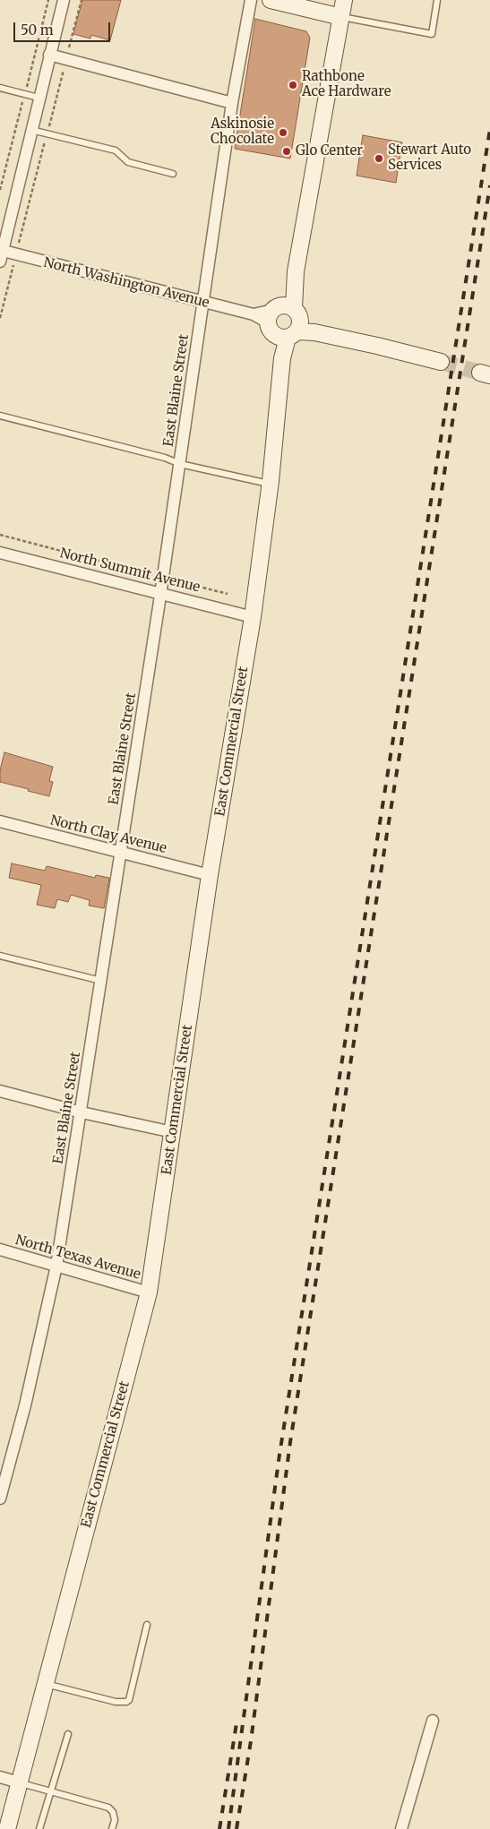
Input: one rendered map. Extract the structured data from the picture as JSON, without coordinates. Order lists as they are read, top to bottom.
{
  "streets": {
    "street": [
      "North Washington Avenue",
      "East Blaine Street",
      "North Summit Avenue",
      "East Commercial Street",
      "North Clay Avenue",
      "North Texas Avenue"
    ]
  },
  "crossings": [
    ["North Washington Avenue", "East Blaine Street"],
    ["North Washington Avenue", "East Commercial Street"],
    ["East Blaine Street", "North Summit Avenue"],
    ["East Blaine Street", "North Clay Avenue"],
    ["East Blaine Street", "North Texas Avenue"],
    ["North Summit Avenue", "East Commercial Street"],
    ["East Commercial Street", "North Clay Avenue"],
    ["East Commercial Street", "North Texas Avenue"]
  ],
  "places": [
    "Rathbone Ace Hardware",
    "Askinosie Chocolate",
    "Glo Center",
    "Stewart Auto Services"
  ],
  "scale_bar": "50 m"
}
